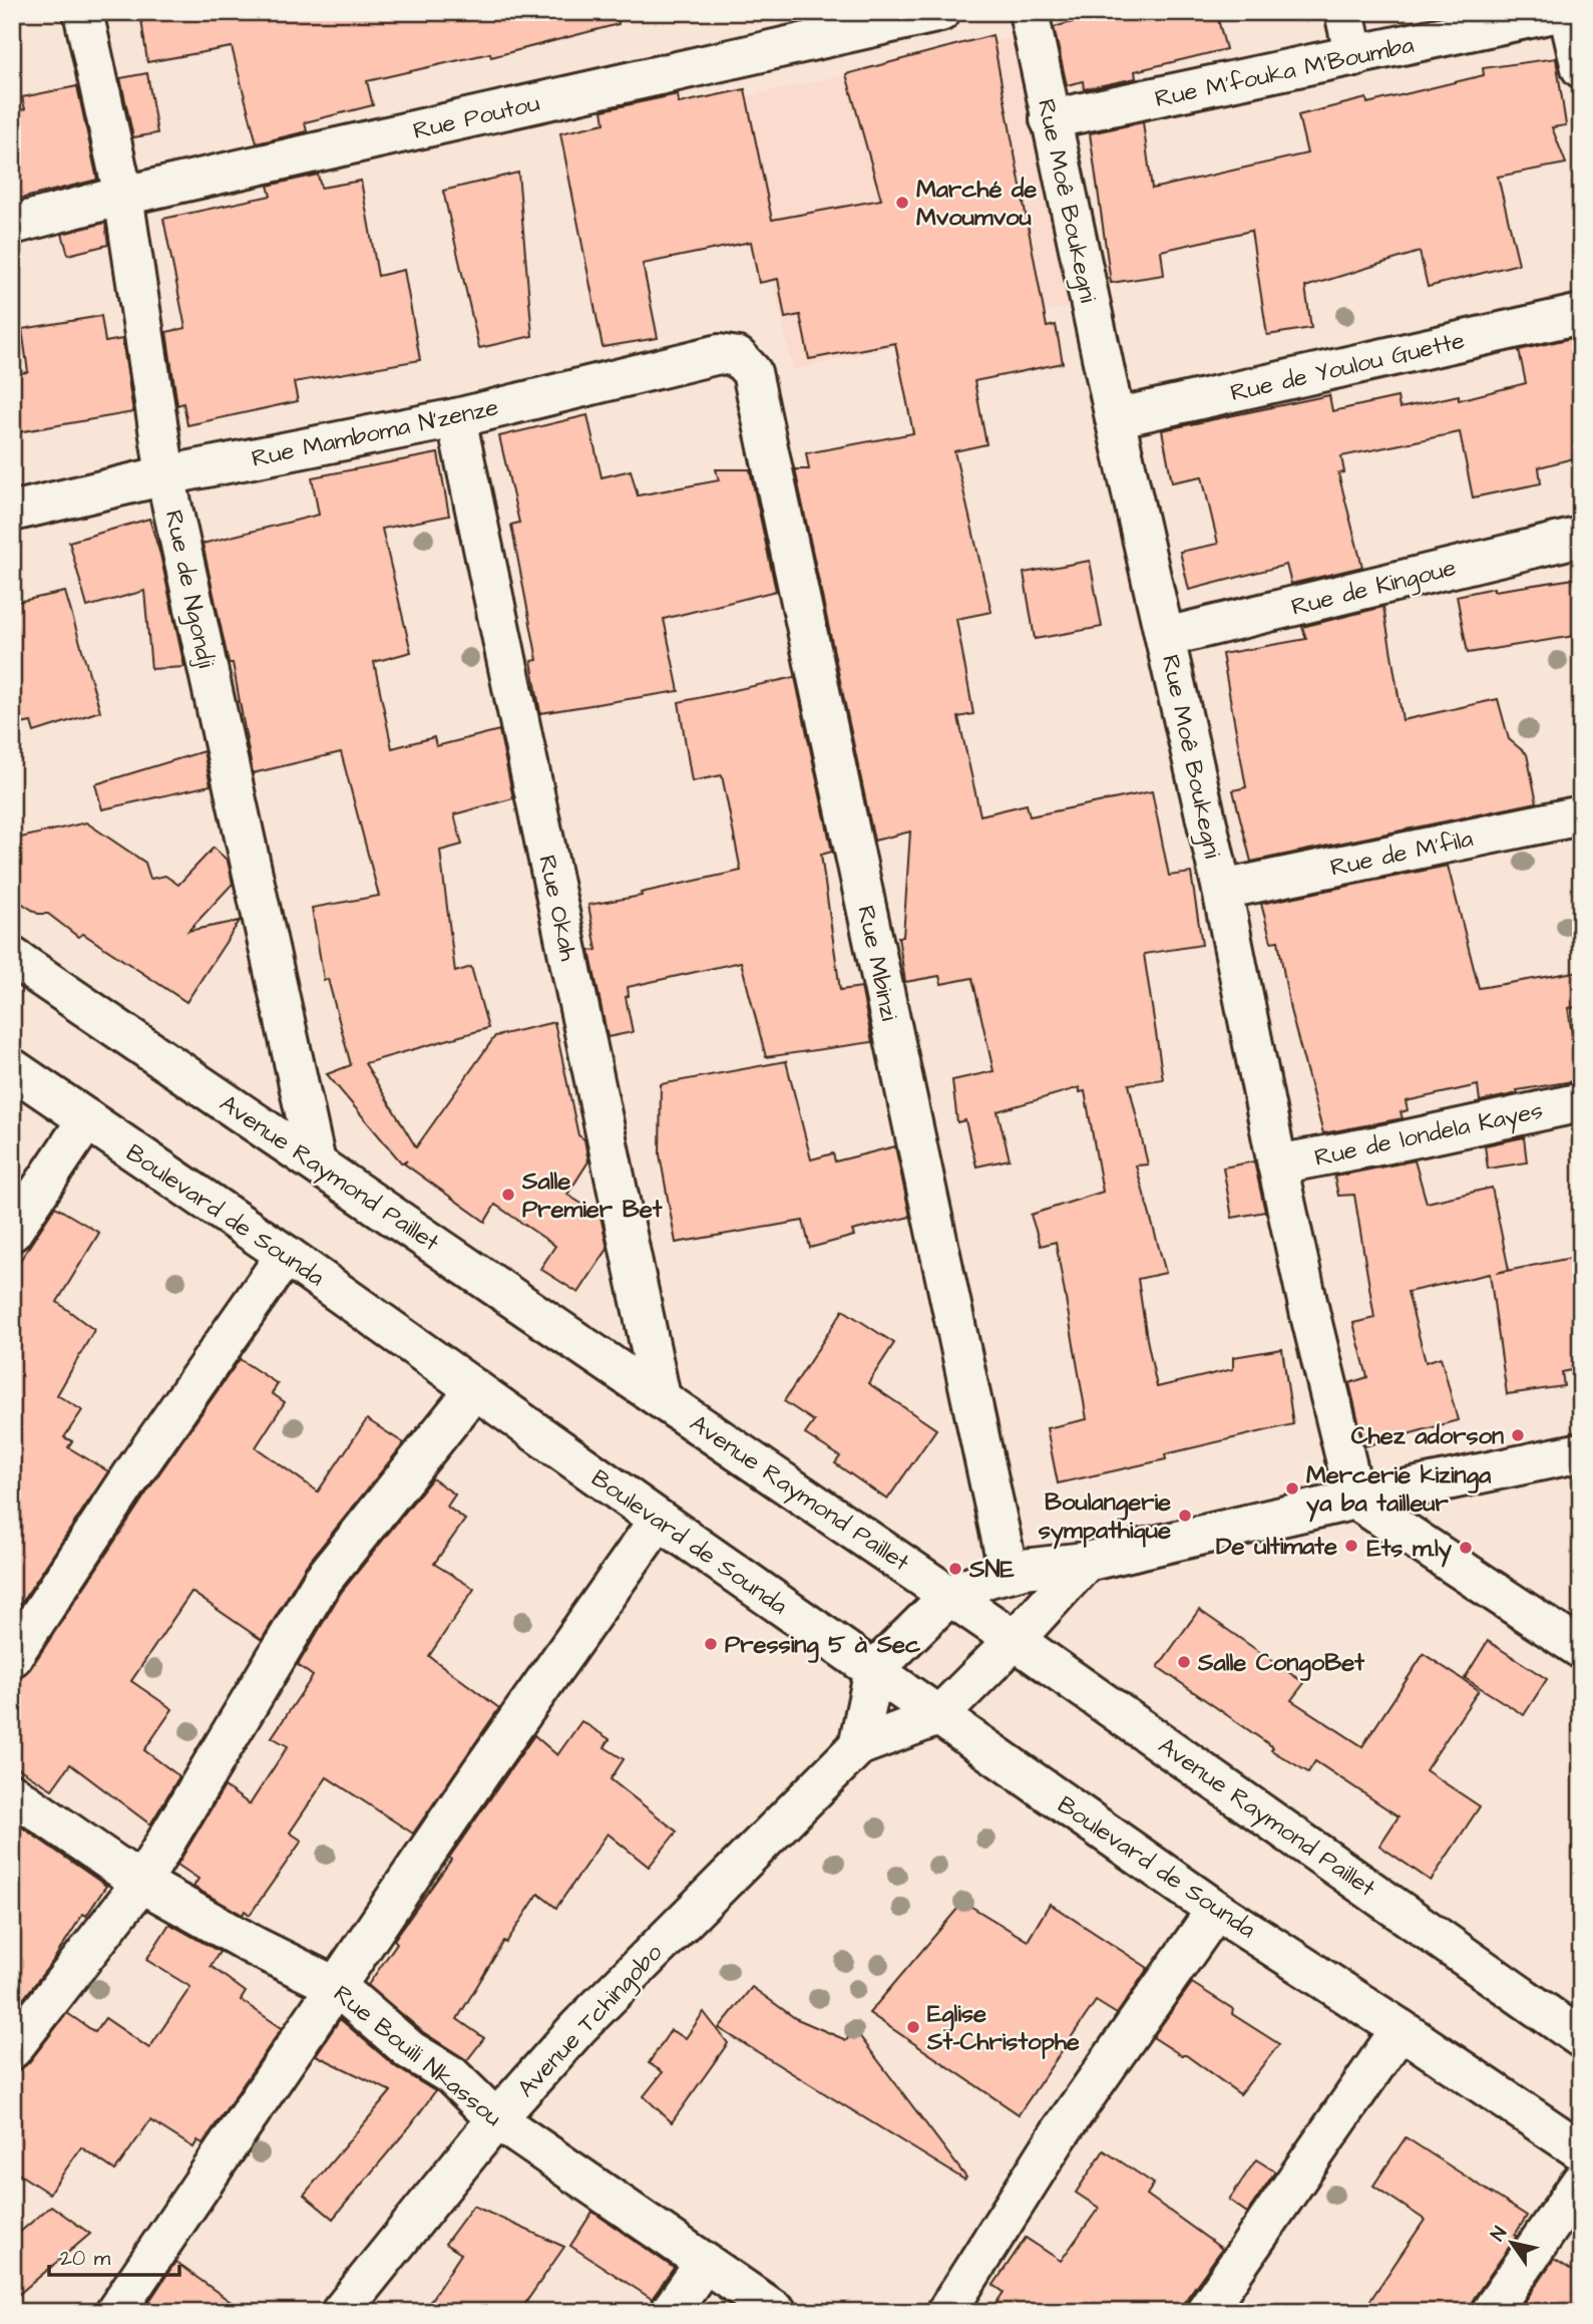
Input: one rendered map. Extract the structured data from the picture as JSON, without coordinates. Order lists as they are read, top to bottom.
{
  "streets": {
    "street": [
      "Rue M'fouka M'Boumba",
      "Rue Poutou",
      "Rue Moê Boukegni",
      "Rue de Youlou Guette",
      "Rue Mamboma N'zenze",
      "Rue de Kingoue",
      "Rue de Ngondji",
      "Rue de M'fila",
      "Rue Okah",
      "Rue Mbinzi",
      "Rue de londela Kayes",
      "Avenue Raymond Paillet",
      "Boulevard de Sounda",
      "Avenue Tchingobo",
      "Rue Bouili Nkassou"
    ]
  },
  "crossings": [
    ["Rue M'fouka M'Boumba", "Rue Moê Boukegni"],
    ["Rue Poutou", "Rue de Ngondji"],
    ["Rue Moê Boukegni", "Rue de Youlou Guette"],
    ["Rue Moê Boukegni", "Rue de Kingoue"],
    ["Rue Moê Boukegni", "Rue de M'fila"],
    ["Rue Moê Boukegni", "Rue de londela Kayes"],
    ["Rue Mamboma N'zenze", "Rue de Ngondji"],
    ["Rue Mamboma N'zenze", "Rue Okah"],
    ["Rue Mamboma N'zenze", "Rue Mbinzi"],
    ["Rue de Ngondji", "Avenue Raymond Paillet"],
    ["Rue Okah", "Avenue Raymond Paillet"],
    ["Boulevard de Sounda", "Avenue Tchingobo"],
    ["Avenue Tchingobo", "Rue Bouili Nkassou"]
  ],
  "places": [
    "Marché de Mvoumvou",
    "Salle Premier Bet",
    "Chez adorson",
    "Mercerie kizinga ya ba tailleur",
    "Boulangerie sympathique",
    "De ultimate",
    "Ets m.ly",
    "SNE",
    "Pressing 5 à Sec",
    "Salle CongoBet",
    "Eglise St-Christophe"
  ],
  "scale_bar": "20 m",
  "north": "top left"
}
